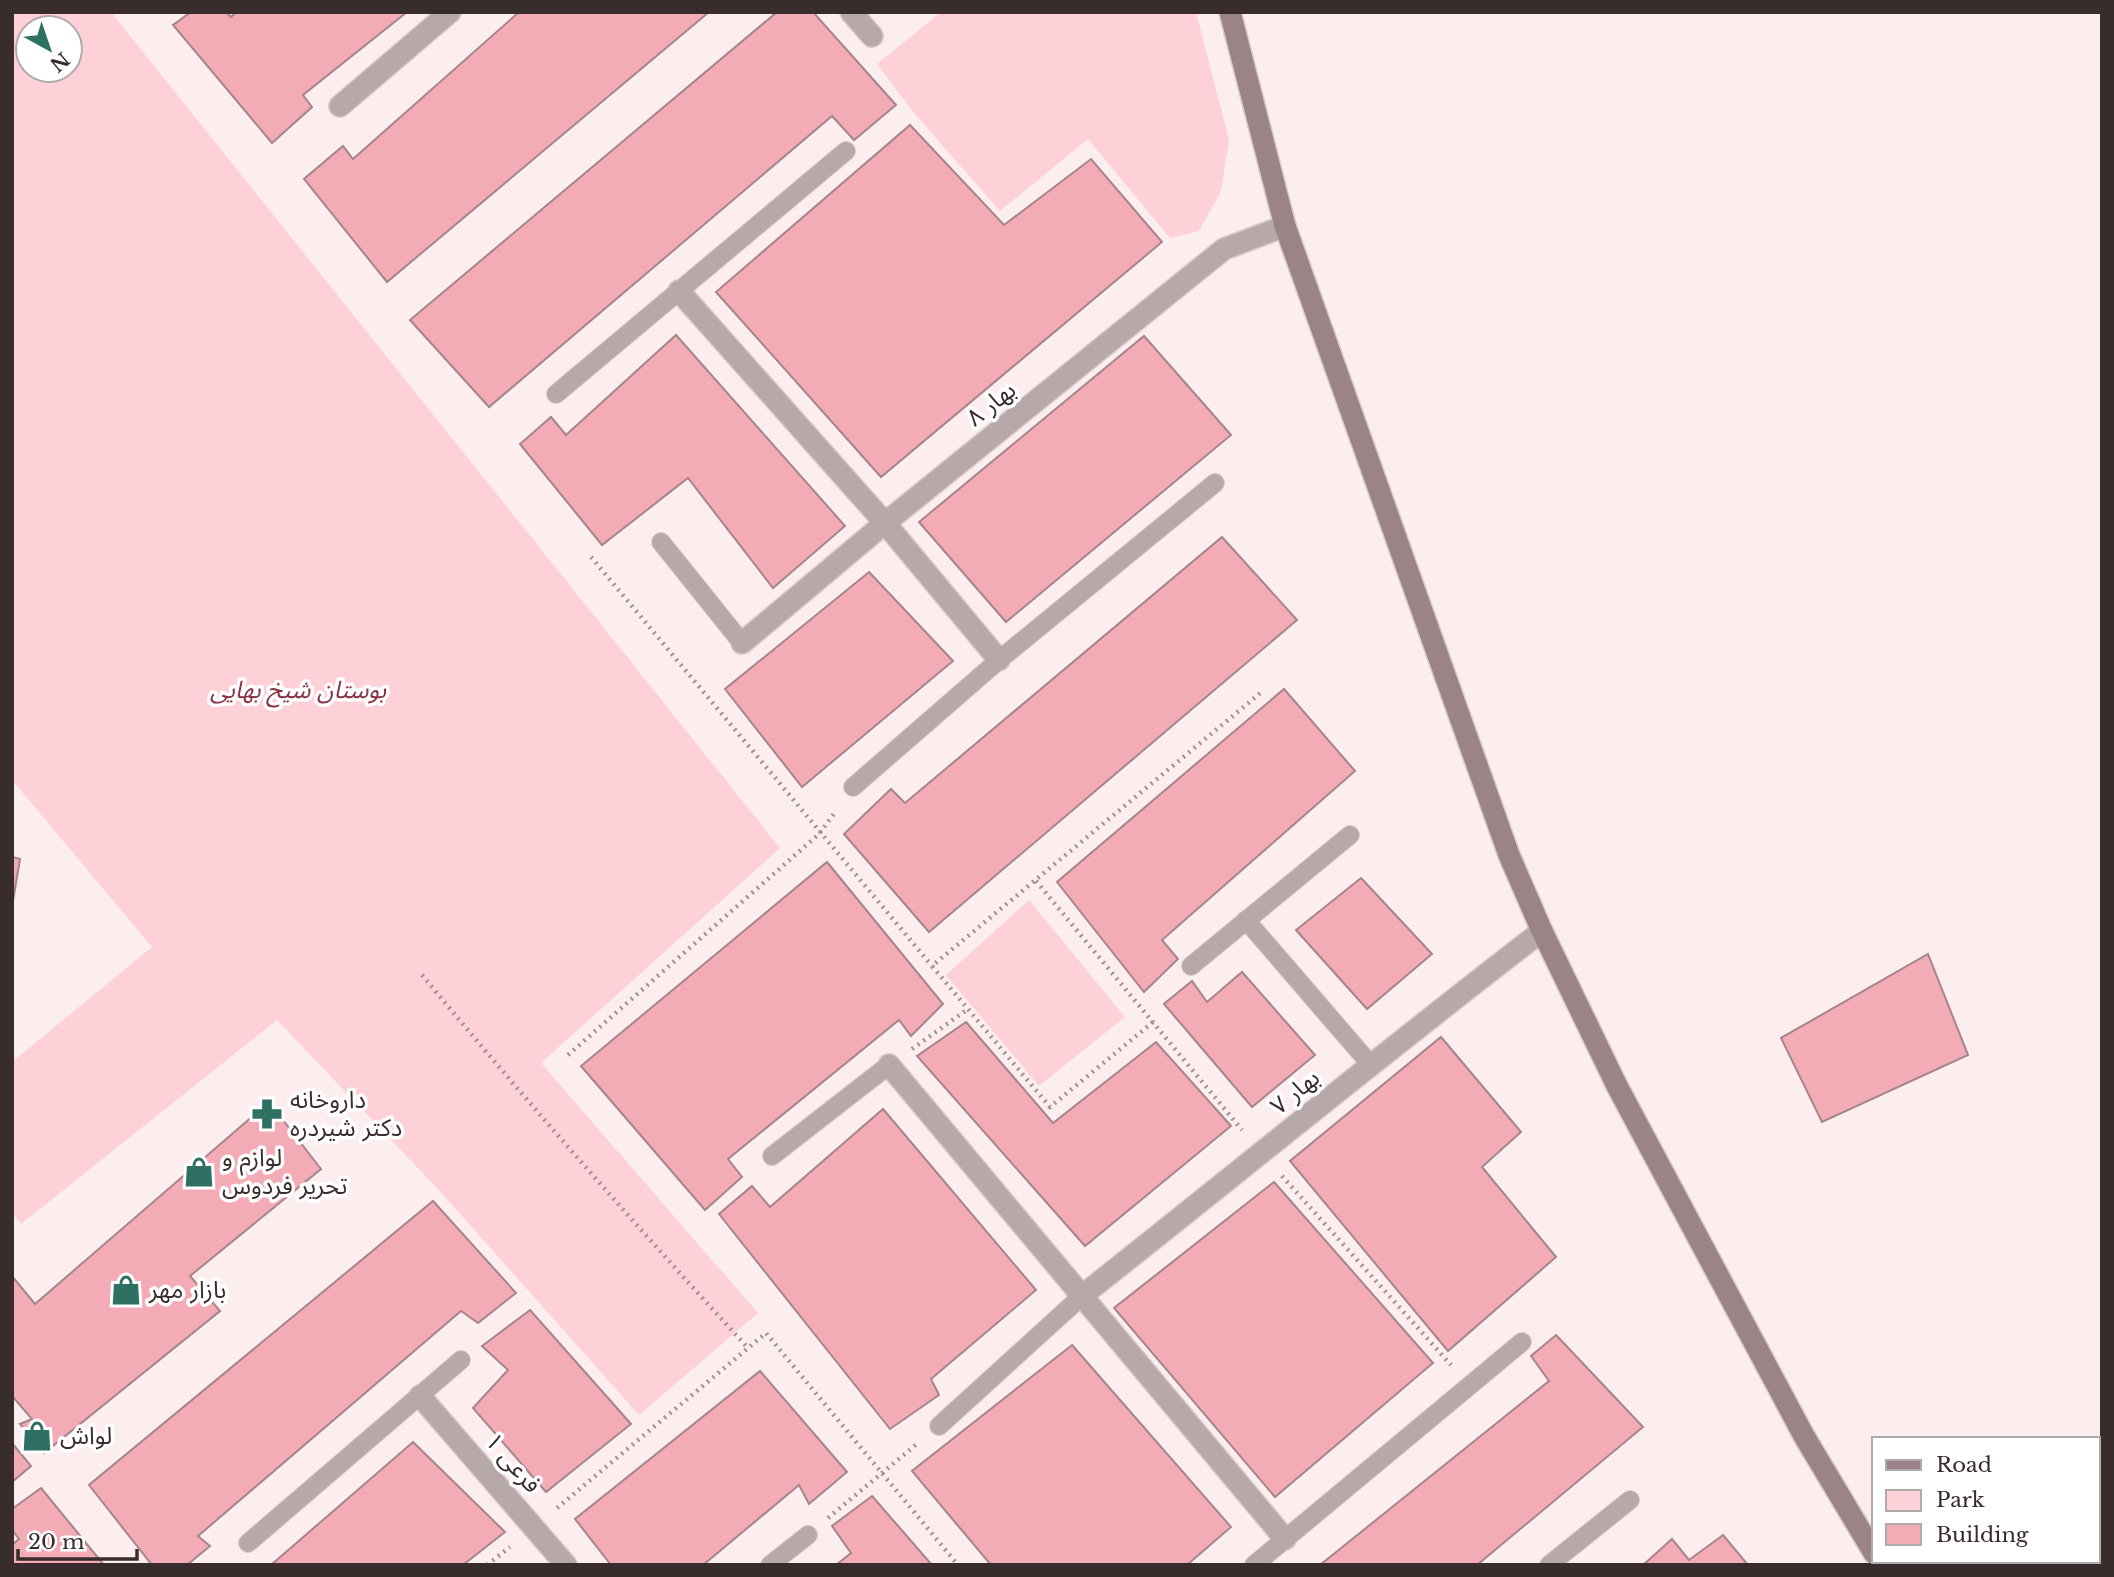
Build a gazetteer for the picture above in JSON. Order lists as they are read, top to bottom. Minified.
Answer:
{"streets":{"street":["بهار ۸","بهار ۷","فرعی ۱"]},"parks":["بوستان شیخ بهایی"],"places":{"pharmacy":["داروخانه دکتر شیردره"],"shop":["لوازم و تحریر فردوس","بازار مهر","لواش"]},"legend":["Road","Park","Building"],"scale_bar":"20 m","north":"bottom right"}
